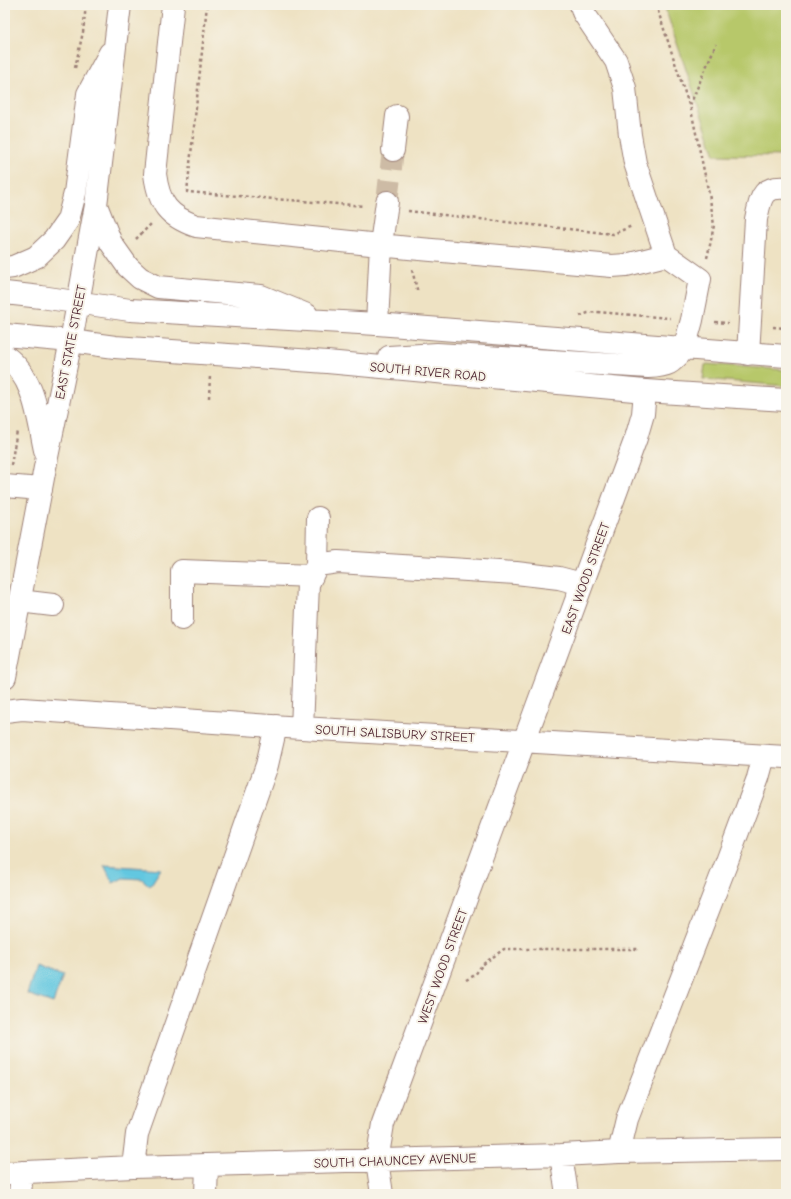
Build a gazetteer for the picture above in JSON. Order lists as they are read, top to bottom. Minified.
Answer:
{"streets":{"main road":["EAST STATE STREET","SOUTH RIVER ROAD","EAST WOOD STREET","SOUTH SALISBURY STREET","WEST WOOD STREET","SOUTH CHAUNCEY AVENUE"]},"crossings":[["EAST STATE STREET","SOUTH RIVER ROAD"],["SOUTH RIVER ROAD","EAST WOOD STREET"],["EAST WOOD STREET","SOUTH SALISBURY STREET"],["EAST WOOD STREET","WEST WOOD STREET"],["SOUTH SALISBURY STREET","WEST WOOD STREET"],["WEST WOOD STREET","SOUTH CHAUNCEY AVENUE"]]}
